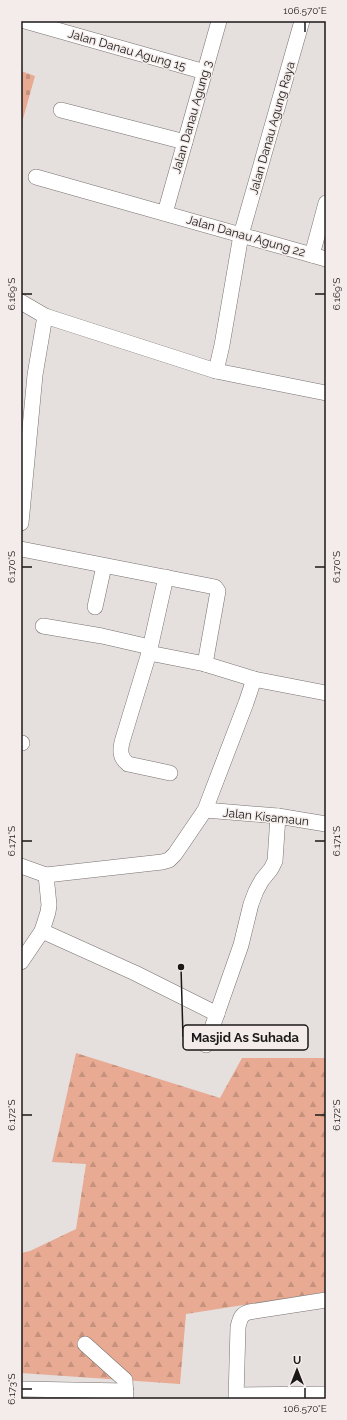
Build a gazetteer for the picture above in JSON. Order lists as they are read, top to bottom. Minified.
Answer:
{"streets":{"street":["Jalan Danau Agung 15","Jalan Danau Agung 3","Jalan Danau Agung Raya","Jalan Danau Agung 22","Jalan Kisamaun"]},"crossings":[["Jalan Danau Agung 15","Jalan Danau Agung 3"],["Jalan Danau Agung 3","Jalan Danau Agung 22"],["Jalan Danau Agung Raya","Jalan Danau Agung 22"]],"places":["Masjid As Suhada"],"north":"top","coordinates":["106.570°E","6.169°S","6.170°S","6.171°S","6.172°S","6.173°S"]}
